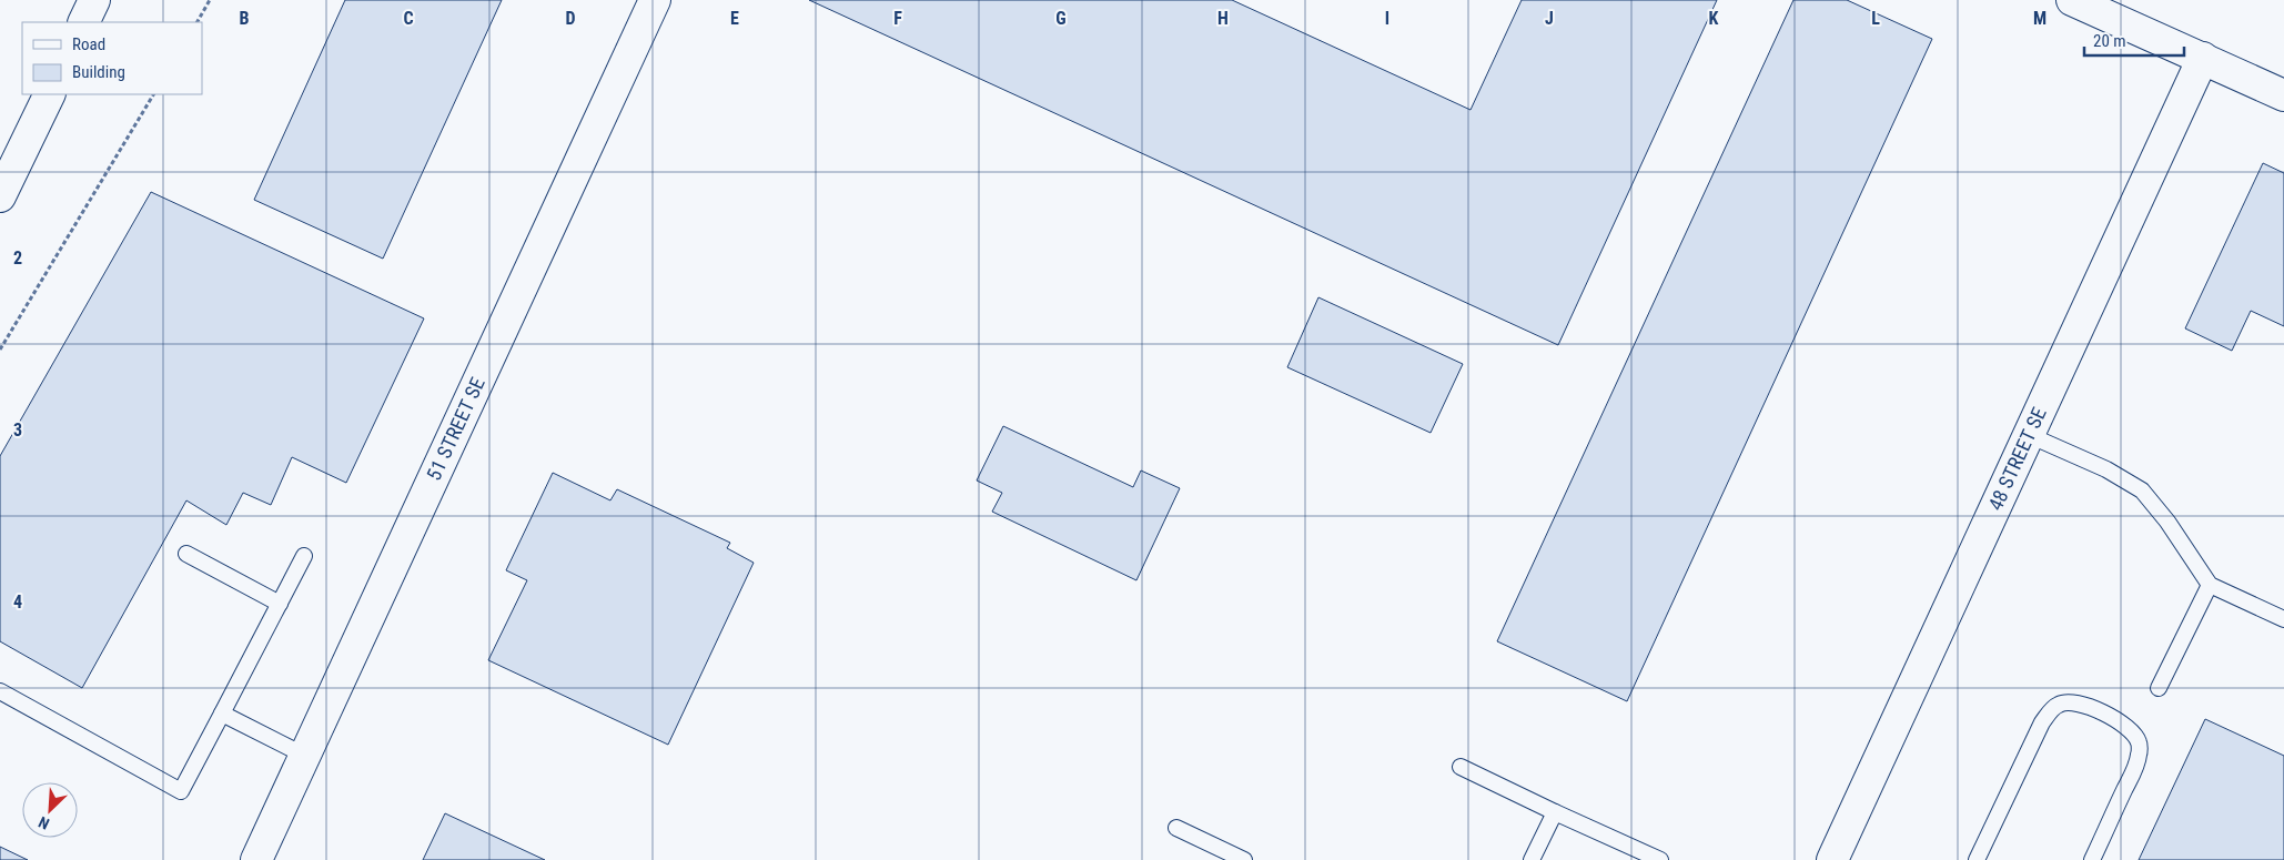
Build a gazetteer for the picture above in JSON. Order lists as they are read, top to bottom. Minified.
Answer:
{"streets":{"street":["51 STREET SE","48 STREET SE"]},"legend":["Road","Building"],"scale_bar":"20 m","north":"bottom left","grid":{"columns":["B","C","D","E","F","G","H","I","J","K","L","M"],"rows":["2","3","4"]}}
